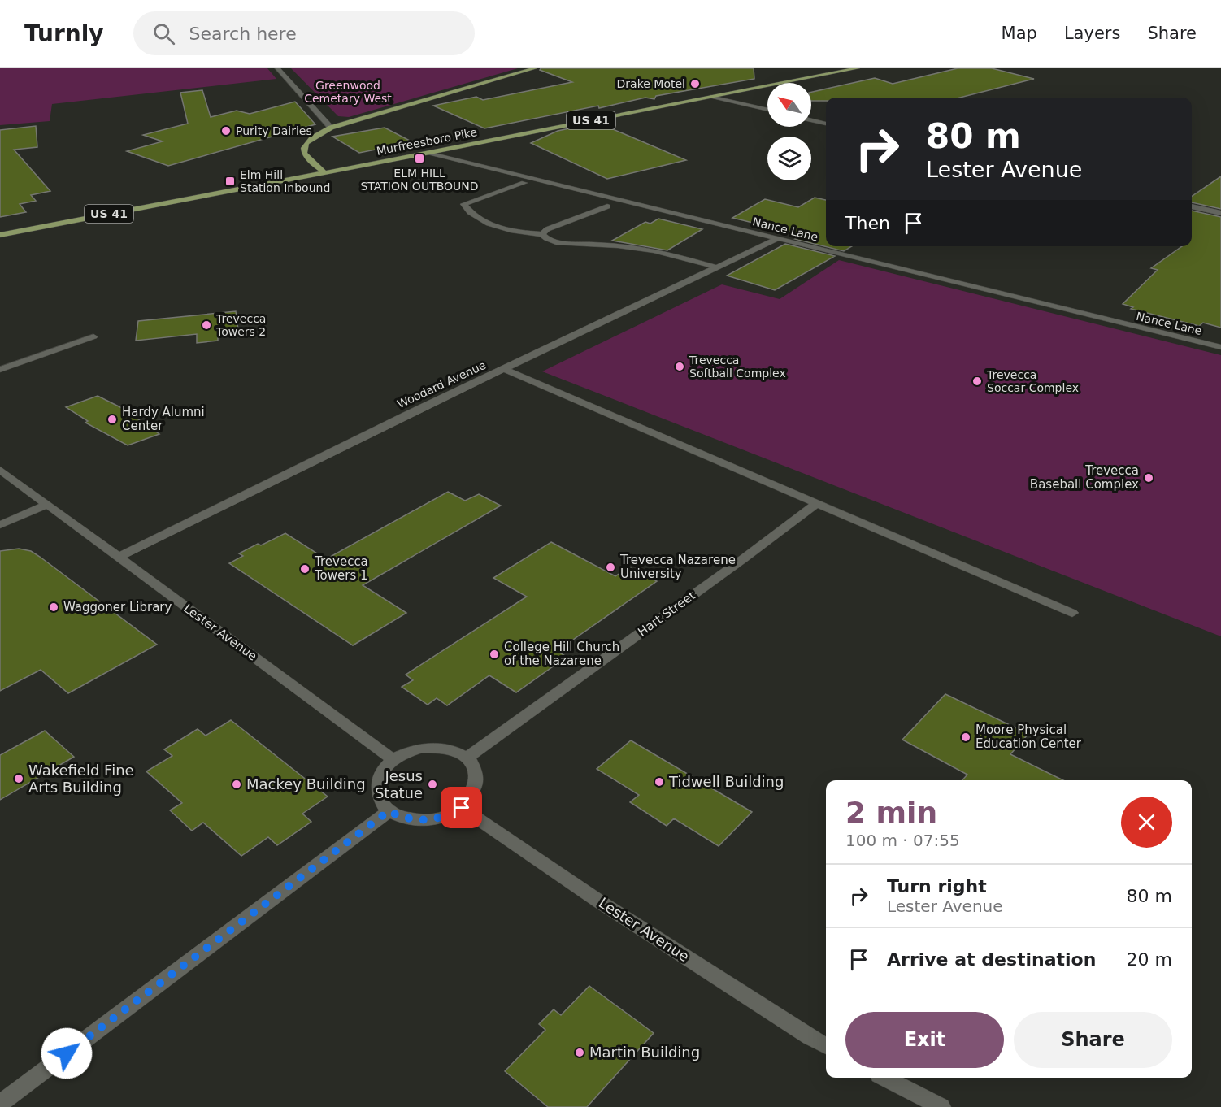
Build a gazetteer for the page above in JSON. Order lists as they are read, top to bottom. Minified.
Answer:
{"streets":{"main road":["US 41","Murfreesboro Pike"],"street":["Nance Lane","Woodard Avenue","Hart Street","Lester Avenue"]},"crossings":[["Murfreesboro Pike","Nance Lane"],["Nance Lane","Woodard Avenue"],["Woodard Avenue","Lester Avenue"],["Hart Street","Lester Avenue"]],"parks":["Greenwood Cemetary West"],"places":{"other":["Drake Motel","Purity Dairies","Trevecca Towers 2","Trevecca Softball Complex","Trevecca Soccar Complex","Hardy Alumni Center","Trevecca Baseball Complex","Trevecca Nazarene University","Trevecca Towers 1","Waggoner Library","College Hill Church of the Nazarene","Moore Physical Education Center","Wakefield Fine Arts Building","Tidwell Building","Mackey Building","Jesus Statue","Martin Building"],"transit":["ELM HILL STATION OUTBOUND","Elm Hill Station Inbound"]},"north":"top left","page":{"header":"Turnly","search":"Search here","nav":["Map","Layers","Share"],"turn":["80 m","Lester Avenue"],"then":"Then","heading":["2 min","100 m · 07:55"],"list":[{"name":"Turn right","note":"Lester Avenue","value":"80 m"},{"name":"Arrive at destination","value":"20 m"}],"buttons":["Exit","Share"]}}
